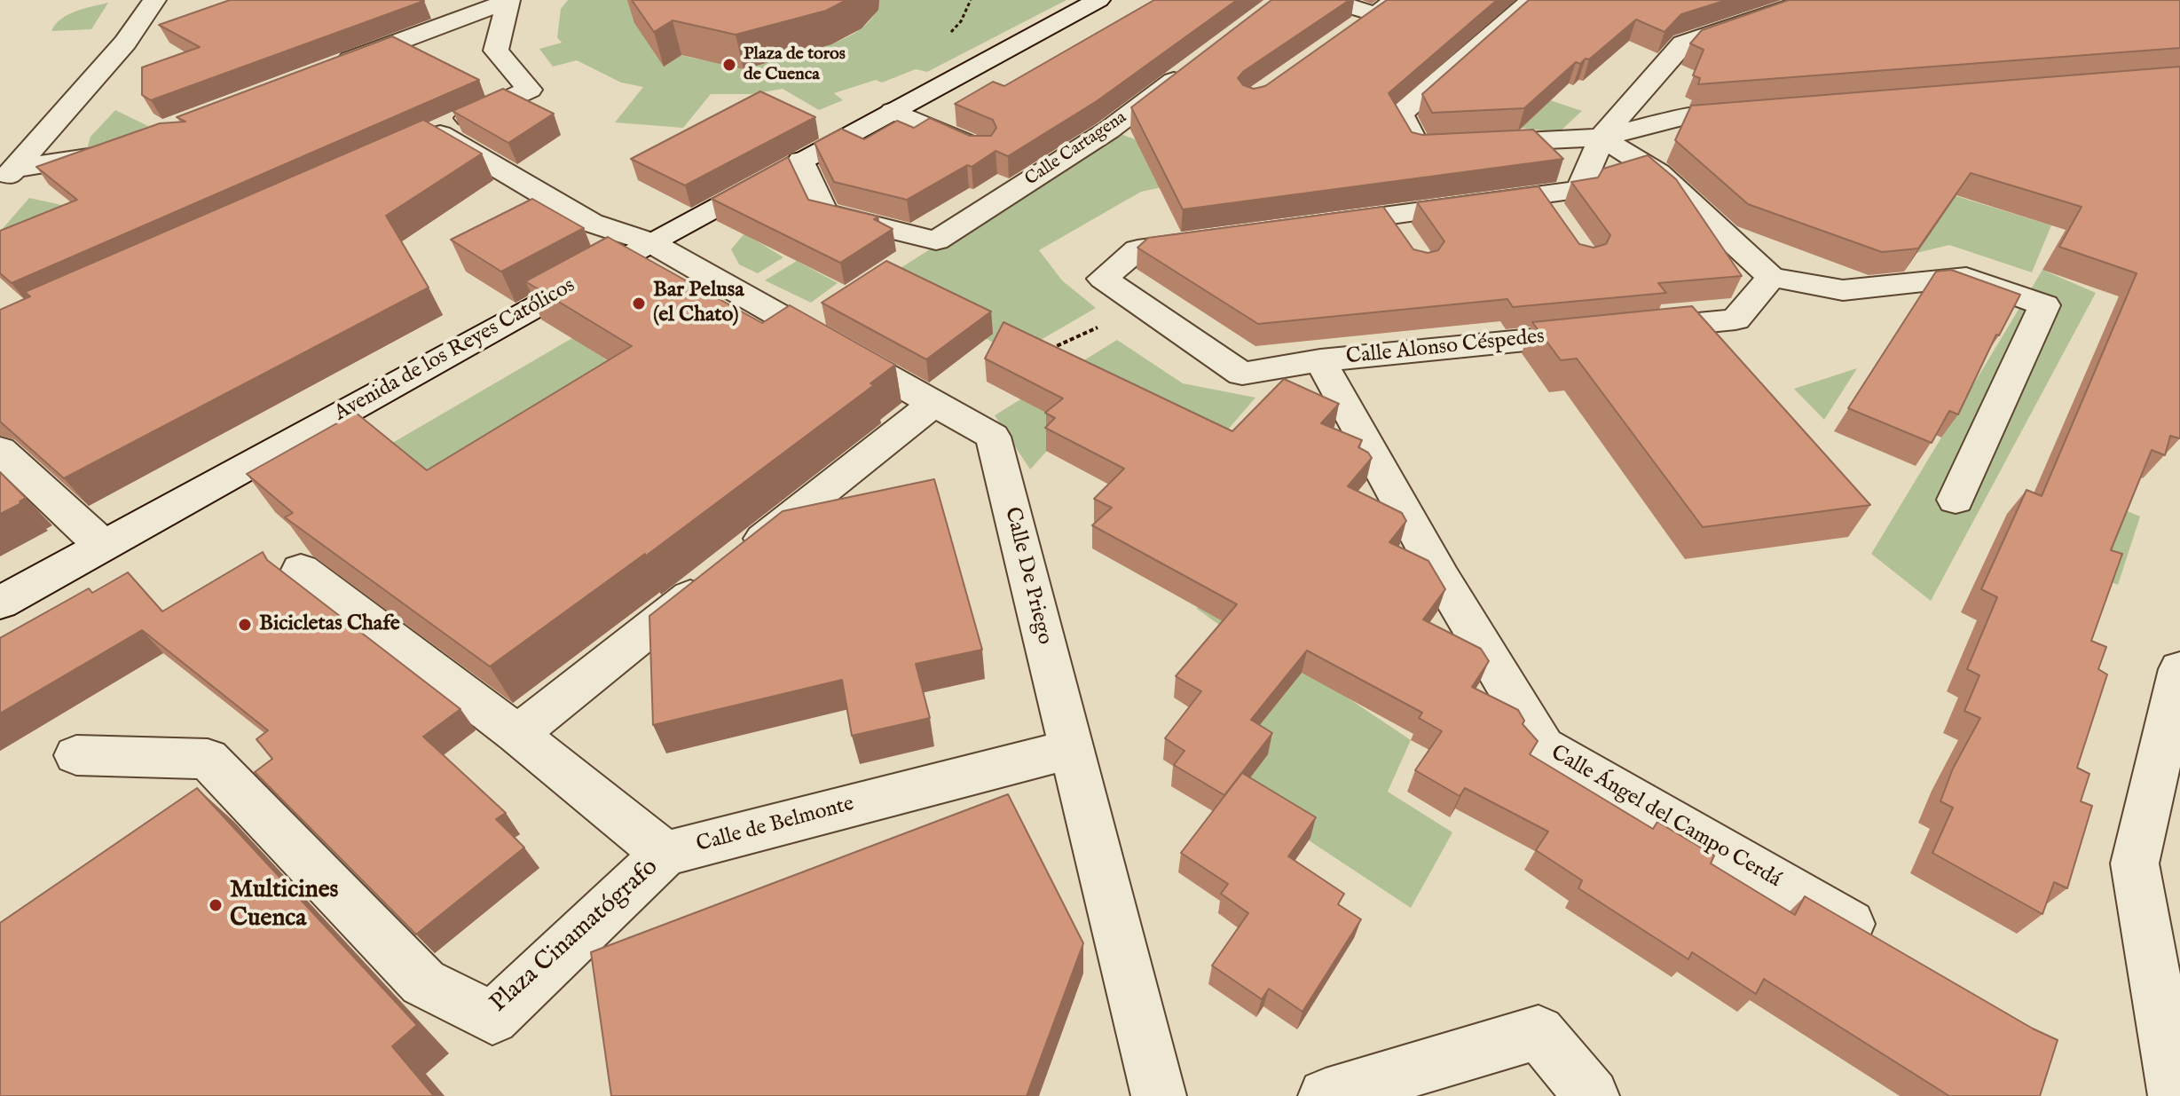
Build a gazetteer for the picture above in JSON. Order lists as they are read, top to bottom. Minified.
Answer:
{"streets":{"street":["Calle Cartagena","Calle Alonso Céspedes","Avenida de los Reyes Católicos","Calle De Priego","Calle Ángel del Campo Cerdá","Calle de Belmonte","Plaza Cinamatógrafo"]},"crossings":[["Calle Cartagena","Avenida de los Reyes Católicos"],["Calle Alonso Céspedes","Calle Ángel del Campo Cerdá"],["Avenida de los Reyes Católicos","Calle De Priego"],["Calle De Priego","Calle de Belmonte"],["Calle de Belmonte","Plaza Cinamatógrafo"]],"places":["Plaza de toros de Cuenca","Bar Pelusa (el Chato)","Bicicletas Chafe","Multicines Cuenca"]}
